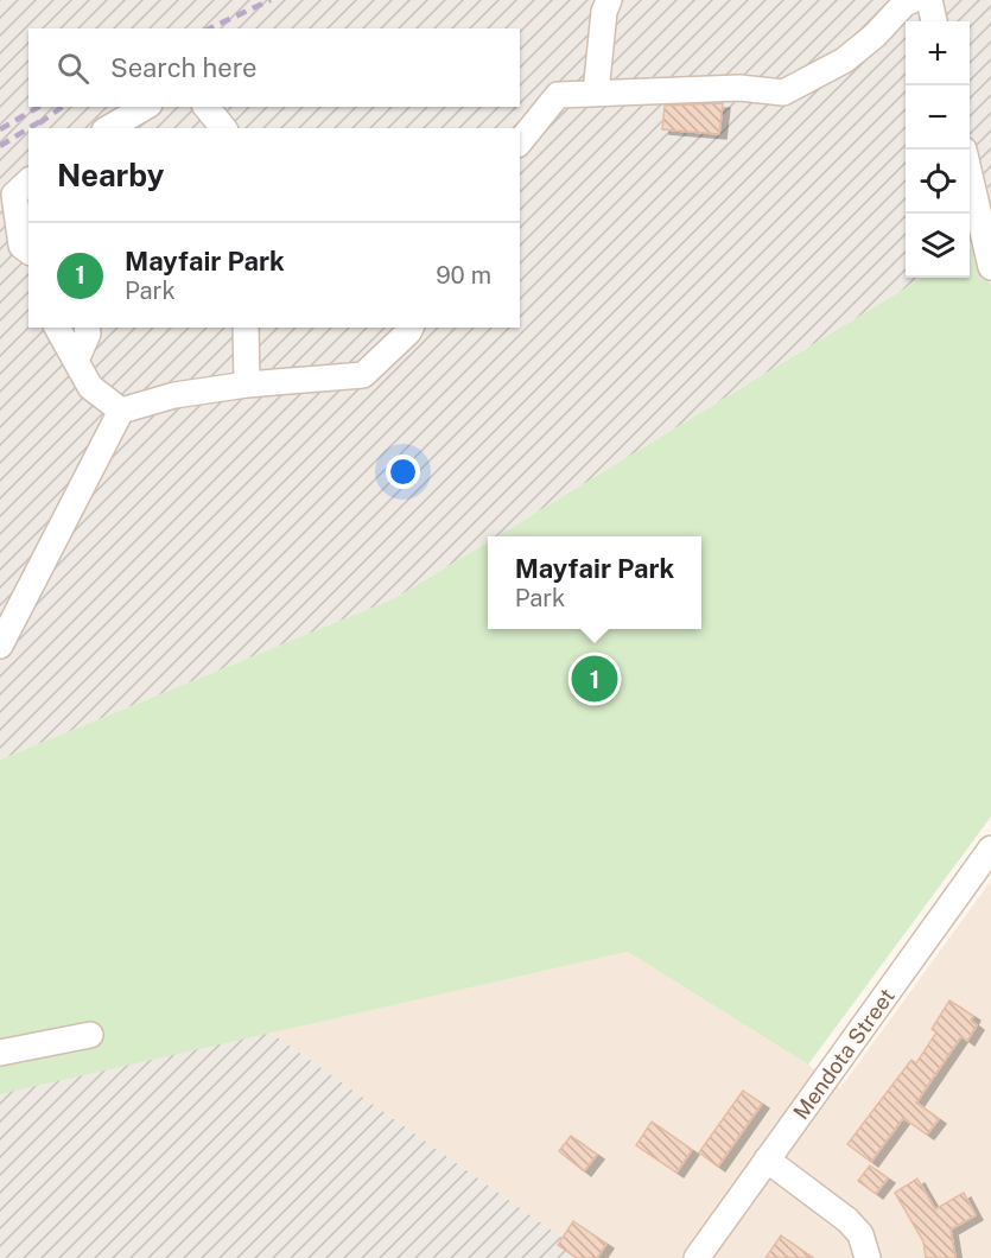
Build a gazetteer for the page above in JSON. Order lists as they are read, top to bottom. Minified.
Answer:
{"streets":{"street":["Mendota Street"]},"page":{"map_buttons":["+","−"],"search":"Search here","heading":"Nearby","list":[{"mark":"1","name":"Mayfair Park","note":"Park","value":"90 m"}],"popup":["Mayfair Park","Park"],"pins":"1"}}
